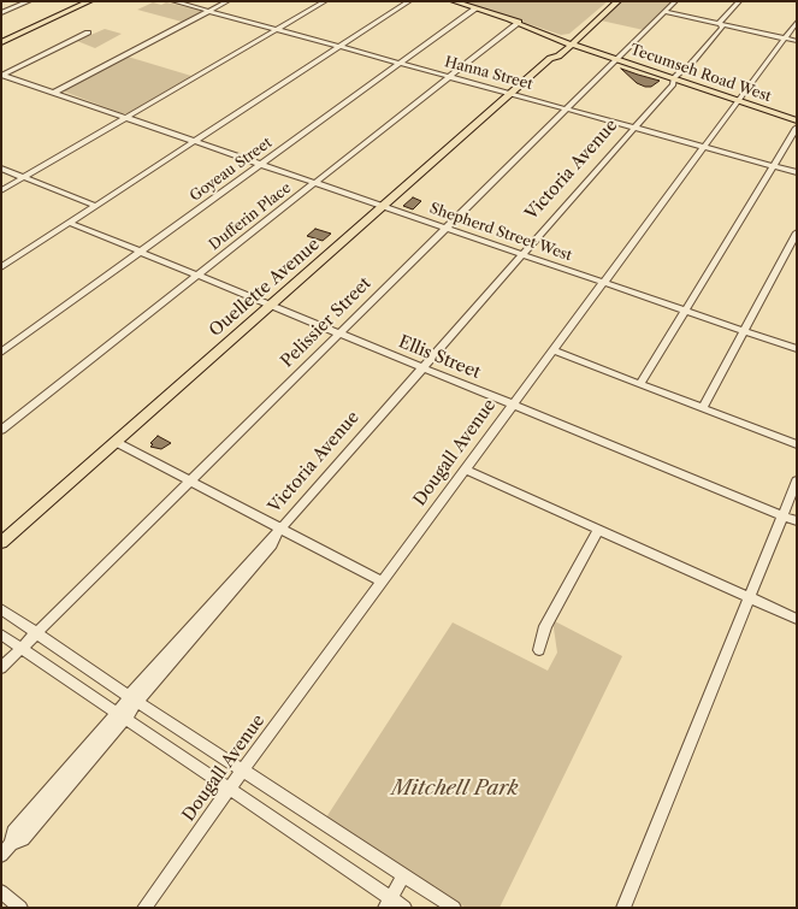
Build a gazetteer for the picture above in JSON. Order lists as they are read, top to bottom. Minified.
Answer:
{"streets":{"main road":["Tecumseh Road West","Ouellette Avenue"],"street":["Hanna Street","Goyeau Street","Victoria Avenue","Dufferin Place","Shepherd Street West","Pelissier Street","Ellis Street","Dougall Avenue"]},"crossings":[["Hanna Street","Goyeau Street"],["Hanna Street","Victoria Avenue"],["Hanna Street","Dufferin Place"],["Hanna Street","Ouellette Avenue"],["Hanna Street","Pelissier Street"],["Hanna Street","Dougall Avenue"],["Tecumseh Road West","Goyeau Street"],["Tecumseh Road West","Victoria Avenue"],["Tecumseh Road West","Dufferin Place"],["Tecumseh Road West","Ouellette Avenue"],["Tecumseh Road West","Pelissier Street"],["Tecumseh Road West","Dougall Avenue"],["Goyeau Street","Shepherd Street West"],["Goyeau Street","Ellis Street"],["Victoria Avenue","Shepherd Street West"],["Victoria Avenue","Ellis Street"],["Dufferin Place","Shepherd Street West"],["Dufferin Place","Ellis Street"],["Shepherd Street West","Ouellette Avenue"],["Shepherd Street West","Pelissier Street"],["Shepherd Street West","Dougall Avenue"],["Ouellette Avenue","Ellis Street"],["Pelissier Street","Ellis Street"],["Ellis Street","Dougall Avenue"]],"parks":["Mitchell Park"]}
